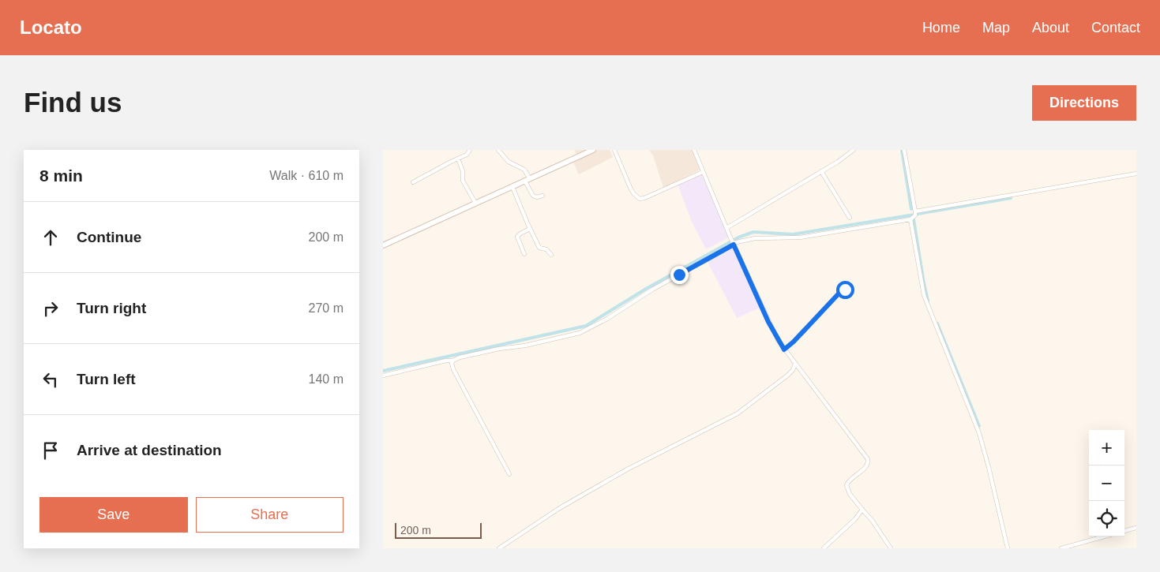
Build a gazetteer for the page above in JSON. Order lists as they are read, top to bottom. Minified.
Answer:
{"scale_bar":"200 m","page":{"header":"Locato","nav":["Home","Map","About","Contact"],"buttons":["Directions",["Save","Share"]],"title":"Find us","heading":["8 min","Walk · 610 m"],"list":[["Continue","200 m"],["Turn right","270 m"],["Turn left","140 m"],"Arrive at destination"],"map_buttons":["+","−"],"scale":"200 m"}}
